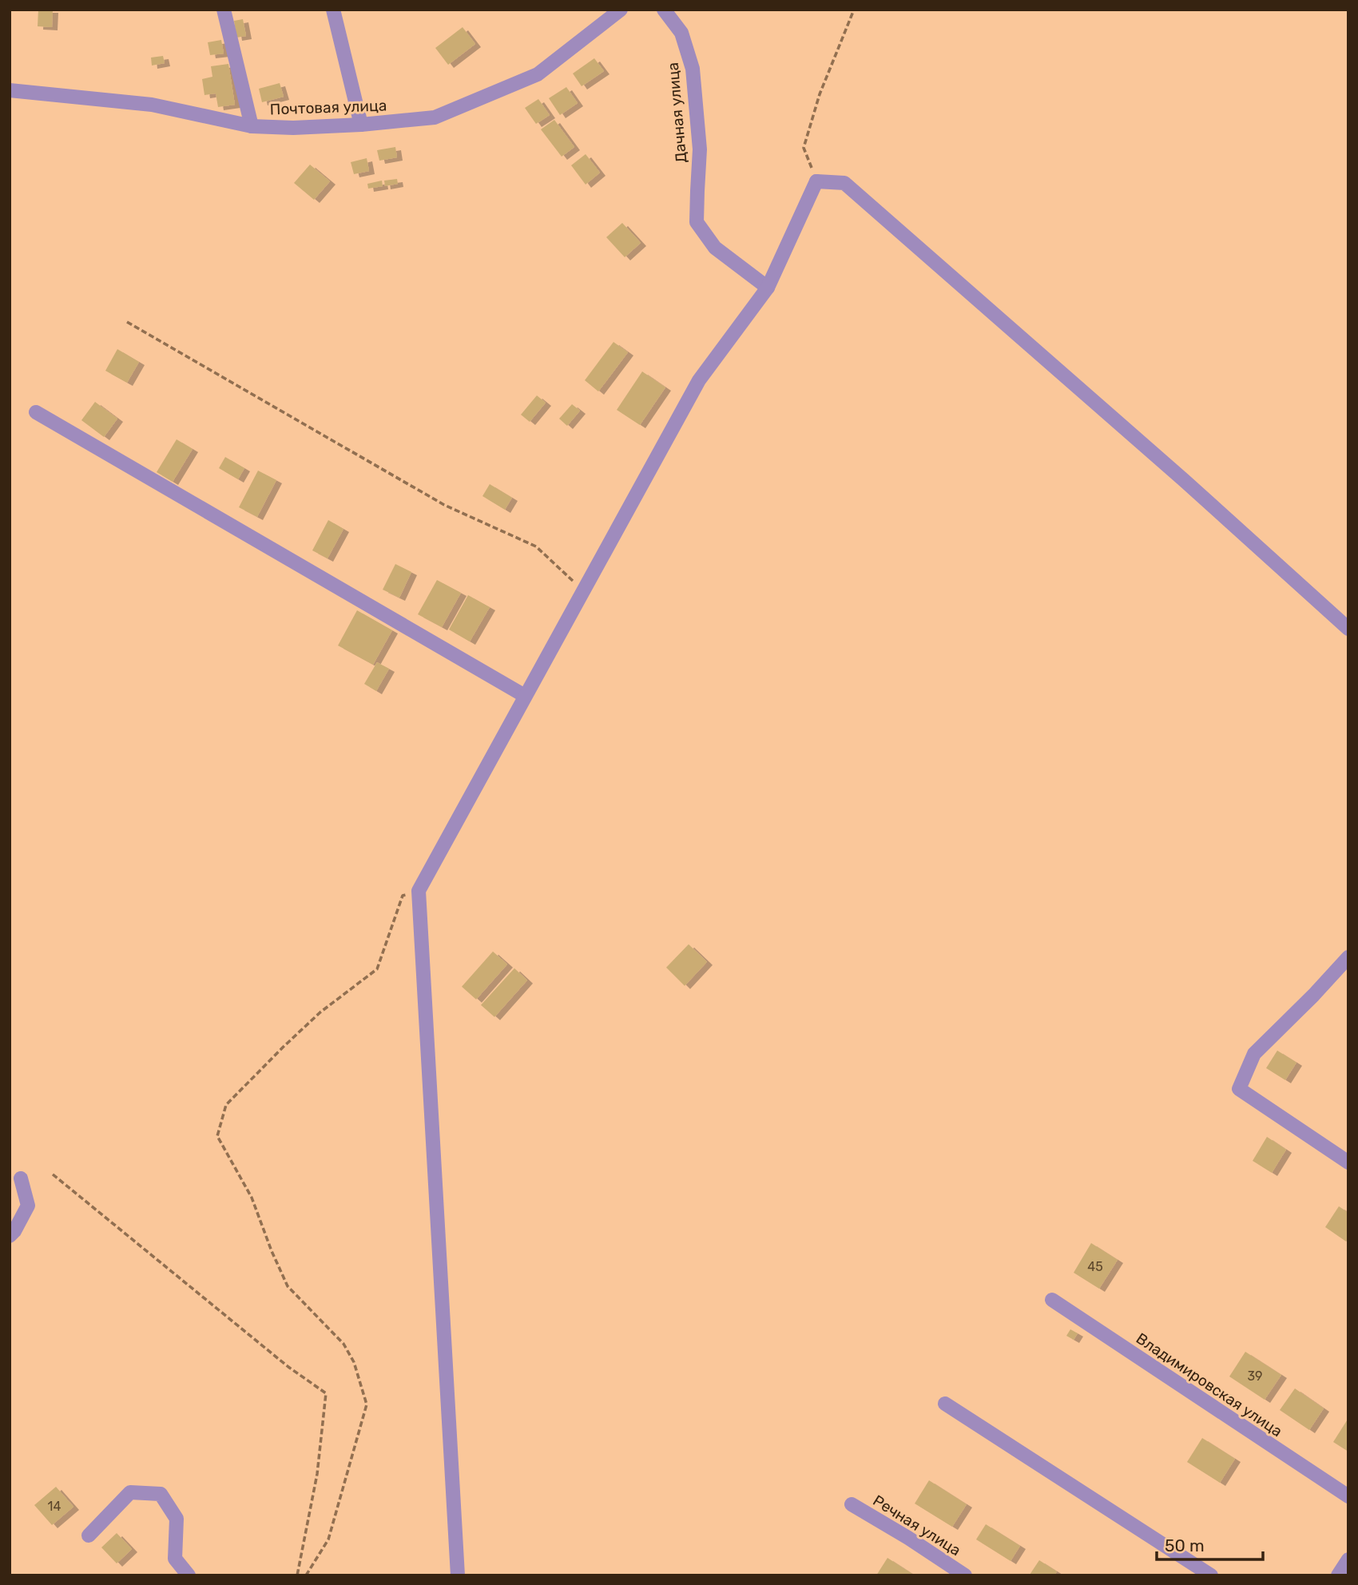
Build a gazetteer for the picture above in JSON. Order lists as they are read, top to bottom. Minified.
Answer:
{"streets":{"street":["Почтовая улица","Дачная улица","Владимировская улица","Речная улица"]},"house_numbers":["45","39","14"],"scale_bar":"50 m"}
